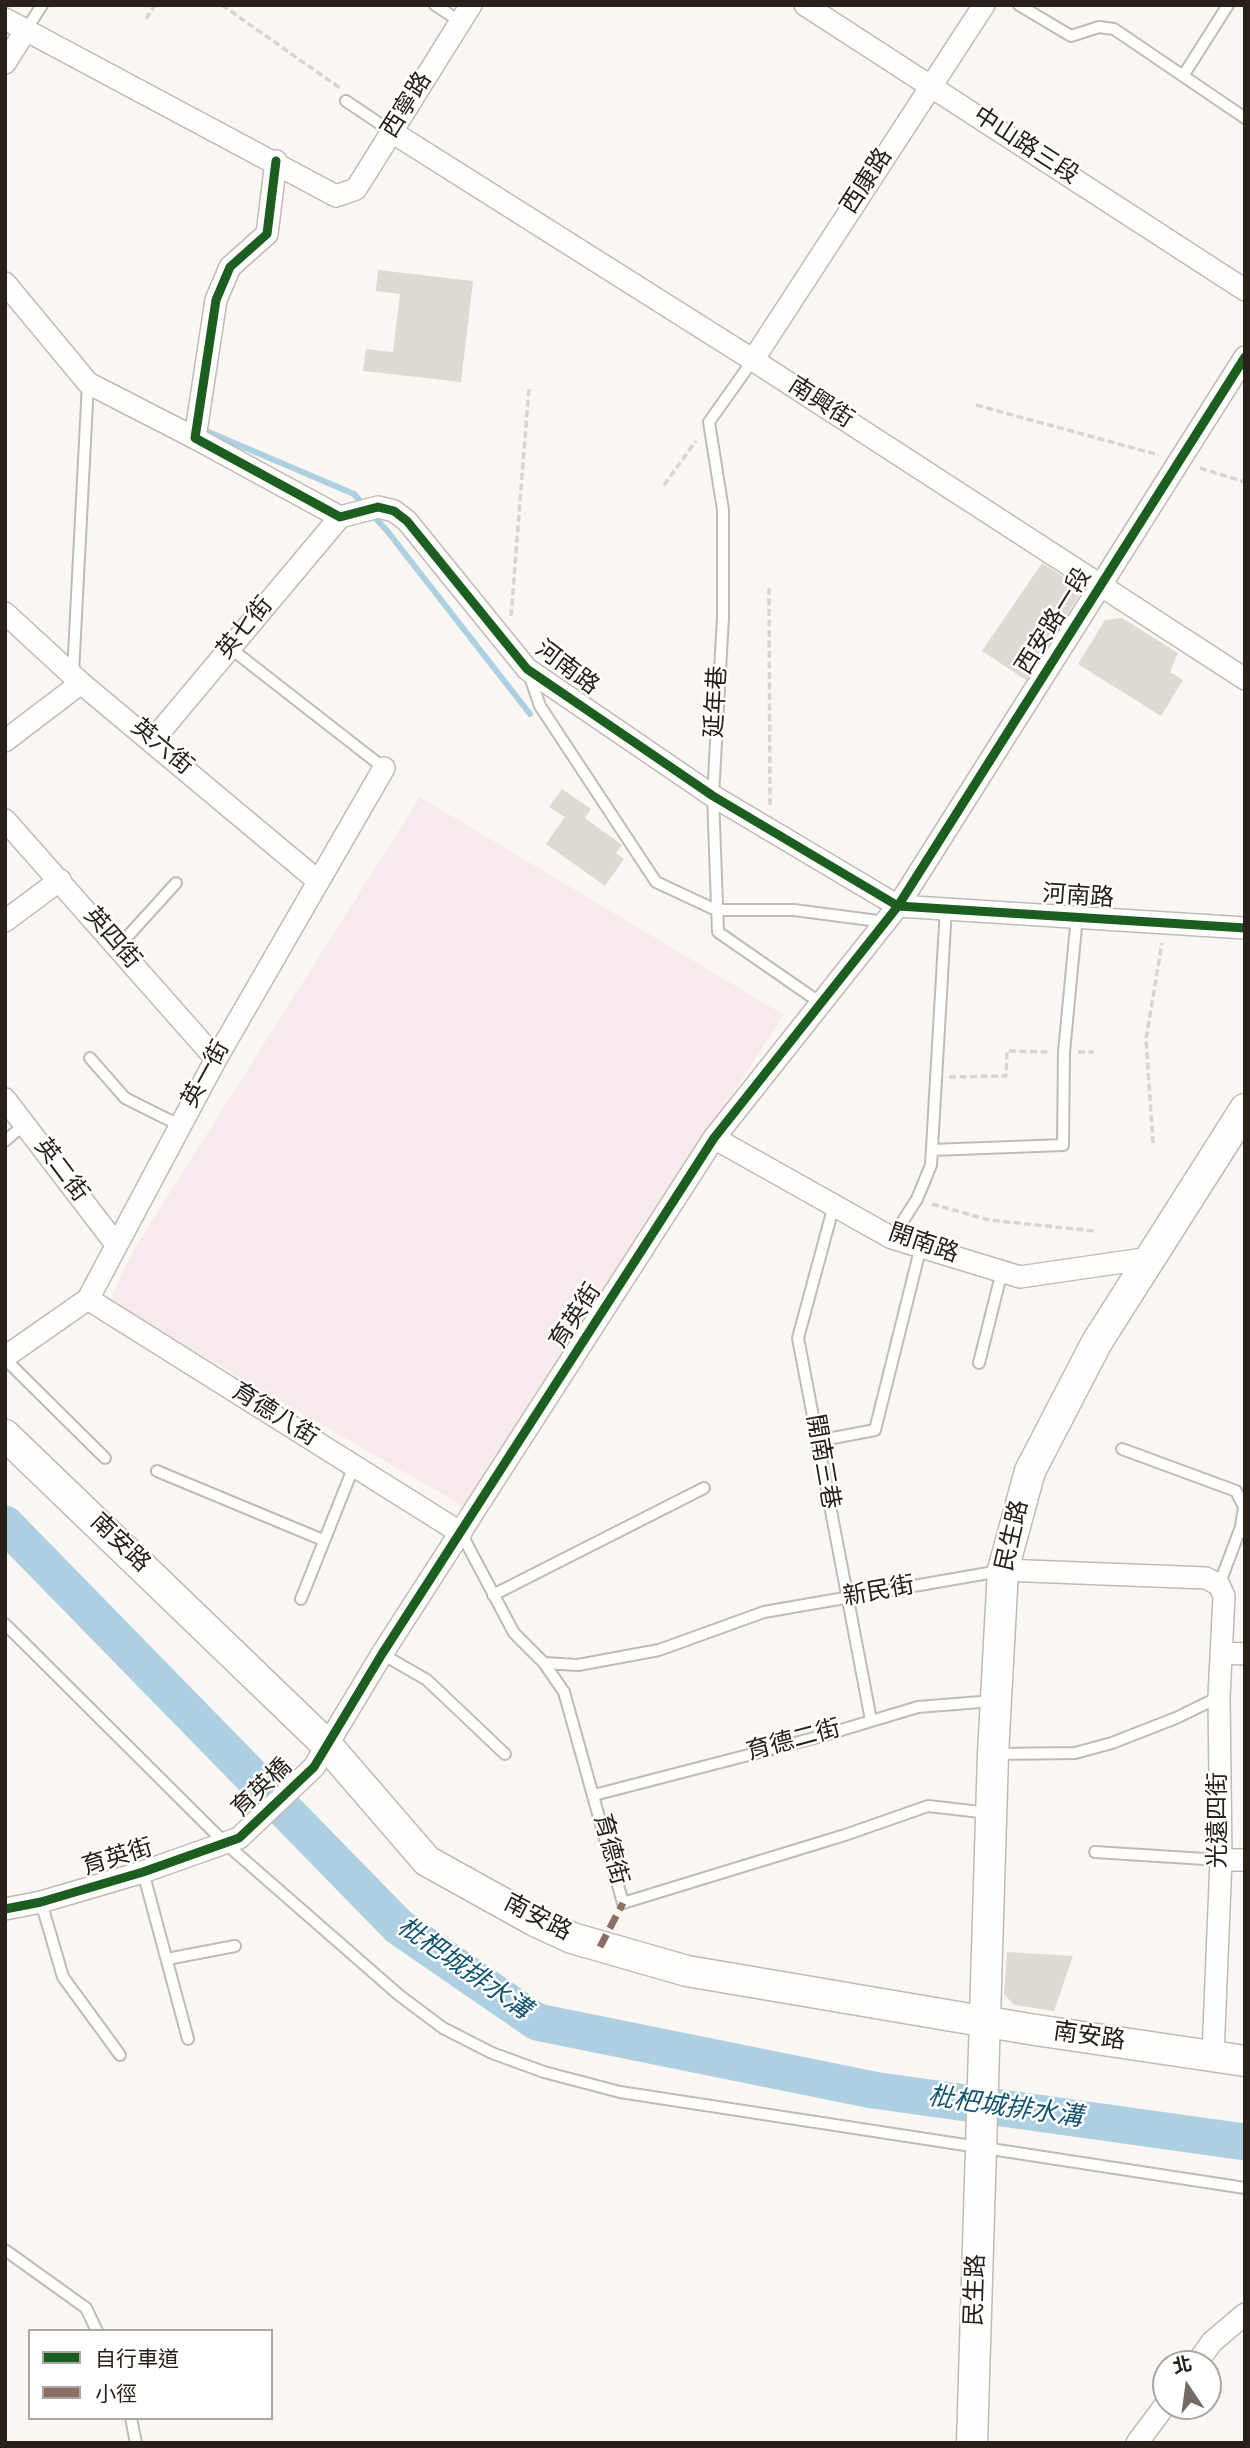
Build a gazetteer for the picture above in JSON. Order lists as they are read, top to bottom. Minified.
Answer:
{"streets":{"street":["西寧路","中山路三段","西康路","南興街","西安路一段","英七街","河南路","英六街","英四街","英一街","英二街","開南路","育英街","育德八街","民生路","南安路","新民街","育英橋","光遠四街"],"lane":["延年巷","開南三巷","育德二街","育德街"]},"crossings":[["西寧路","南興街"],["中山路三段","西康路"],["西康路","南興街"],["南興街","西安路一段"],["西安路一段","河南路"],["西安路一段","育英街"],["英七街","河南路"],["英七街","英六街"],["河南路","延年巷"],["河南路","育英街"],["延年巷","育英街"],["英六街","英一街"],["英四街","英一街"],["英一街","英二街"],["英一街","育德八街"],["開南路","育英街"],["開南路","開南三巷"],["開南路","民生路"],["育英街","育德八街"],["育英街","南安路"],["育英街","育英橋"],["育英街","育德街"],["育德八街","育德街"],["開南三巷","新民街"],["開南三巷","育德二街"],["民生路","南安路"],["民生路","新民街"],["民生路","育德二街"],["民生路","育德街"],["南安路","育英橋"],["南安路","光遠四街"],["新民街","光遠四街"],["新民街","育德街"],["育德二街","育德街"]],"water":["枇杷城排水溝"],"legend":["自行車道","小徑"],"north":"top"}
